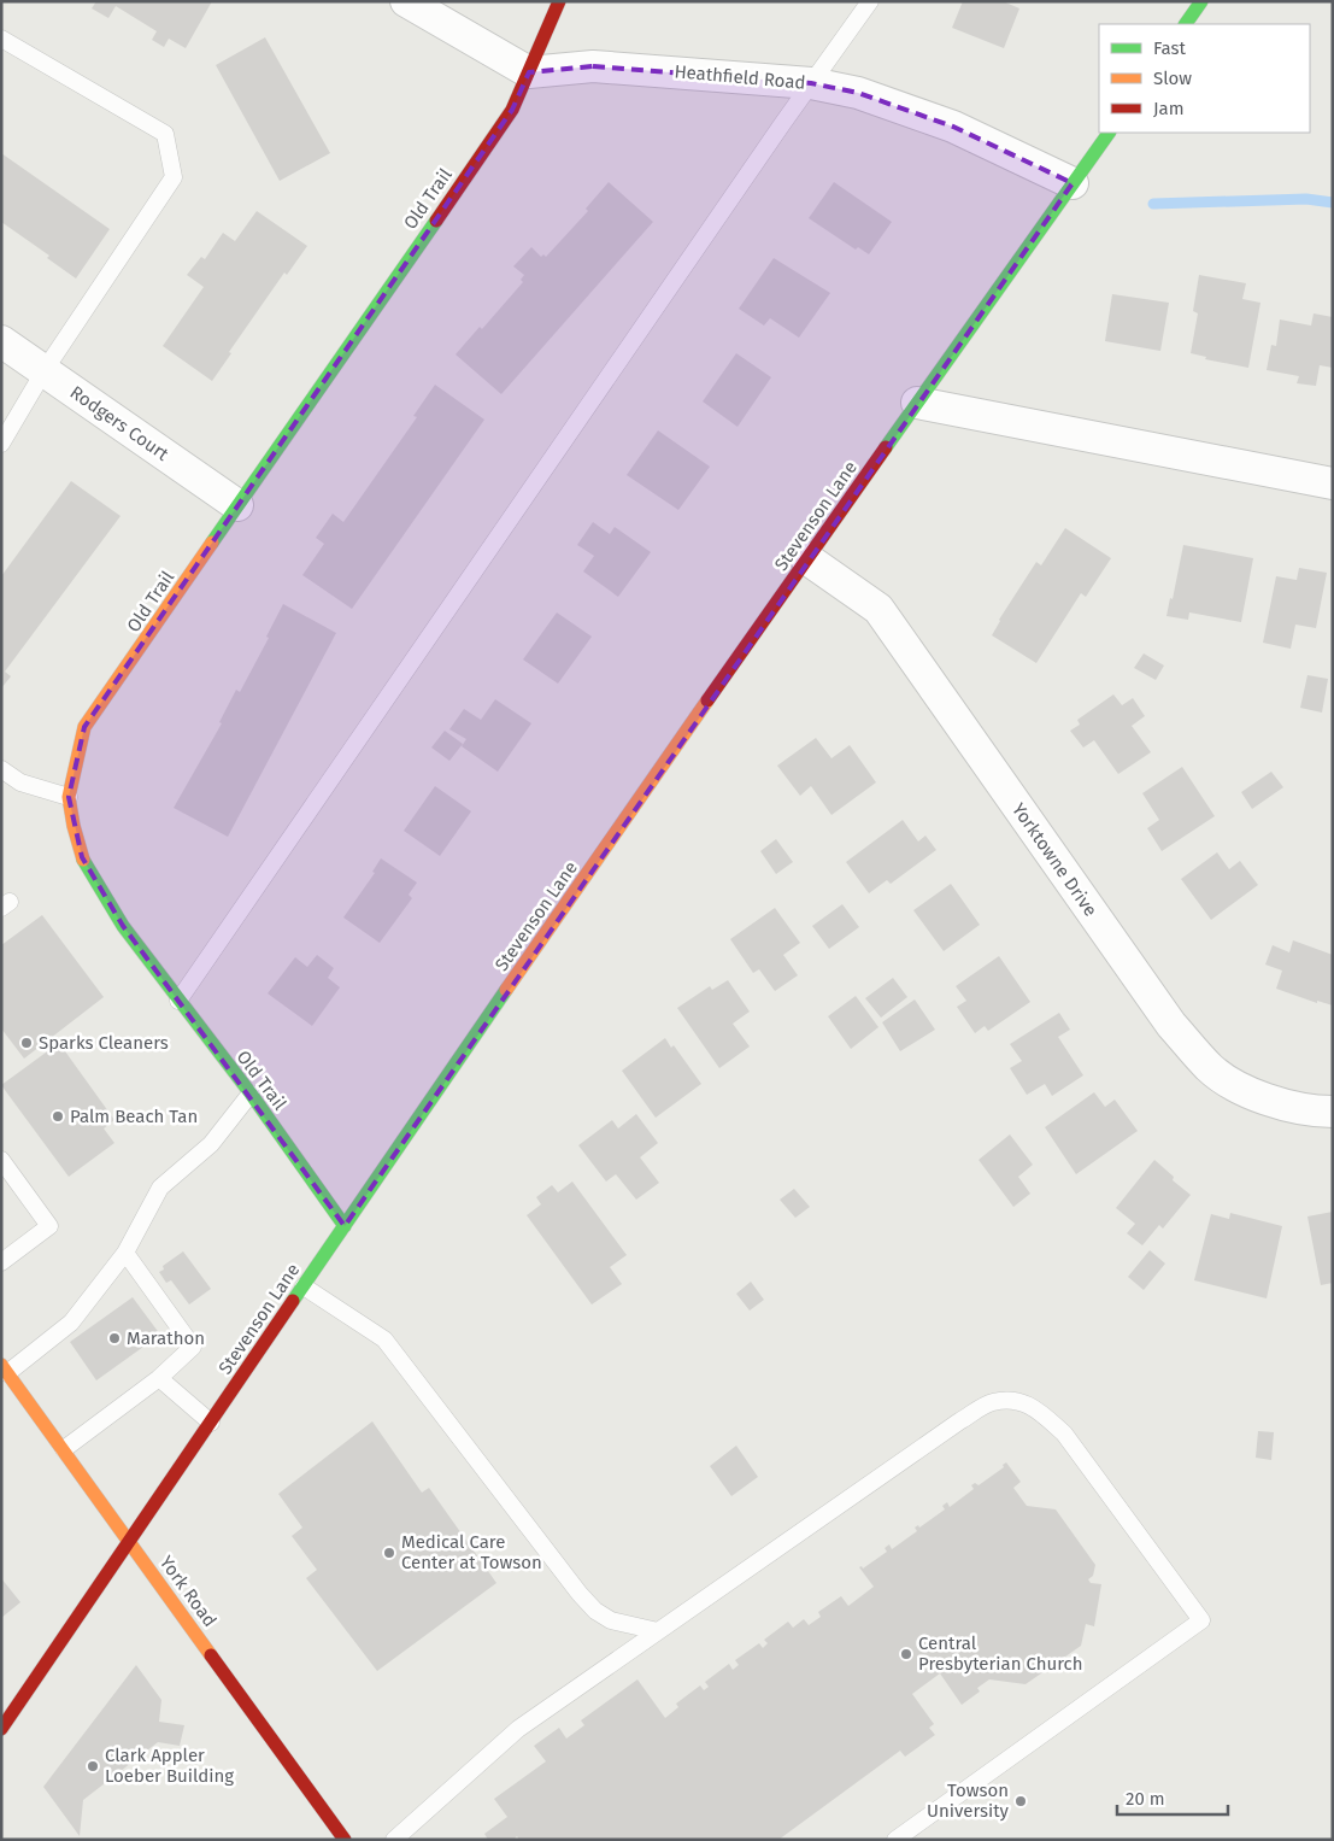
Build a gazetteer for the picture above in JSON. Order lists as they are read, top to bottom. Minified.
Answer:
{"streets":{"street":["Heathfield Road","Old Trail","Rodgers Court","Stevenson Lane","Yorktowne Drive","York Road"]},"crossings":[["Heathfield Road","Old Trail"],["Heathfield Road","Stevenson Lane"],["Old Trail","Rodgers Court"],["Old Trail","Stevenson Lane"],["Stevenson Lane","Yorktowne Drive"],["Stevenson Lane","York Road"]],"places":["Sparks Cleaners","Palm Beach Tan","Marathon","Medical Care Center at Towson","Central Presbyterian Church","Clark Appler Loeber Building","Towson University"],"legend":["Fast","Slow","Jam"],"scale_bar":"20 m"}
